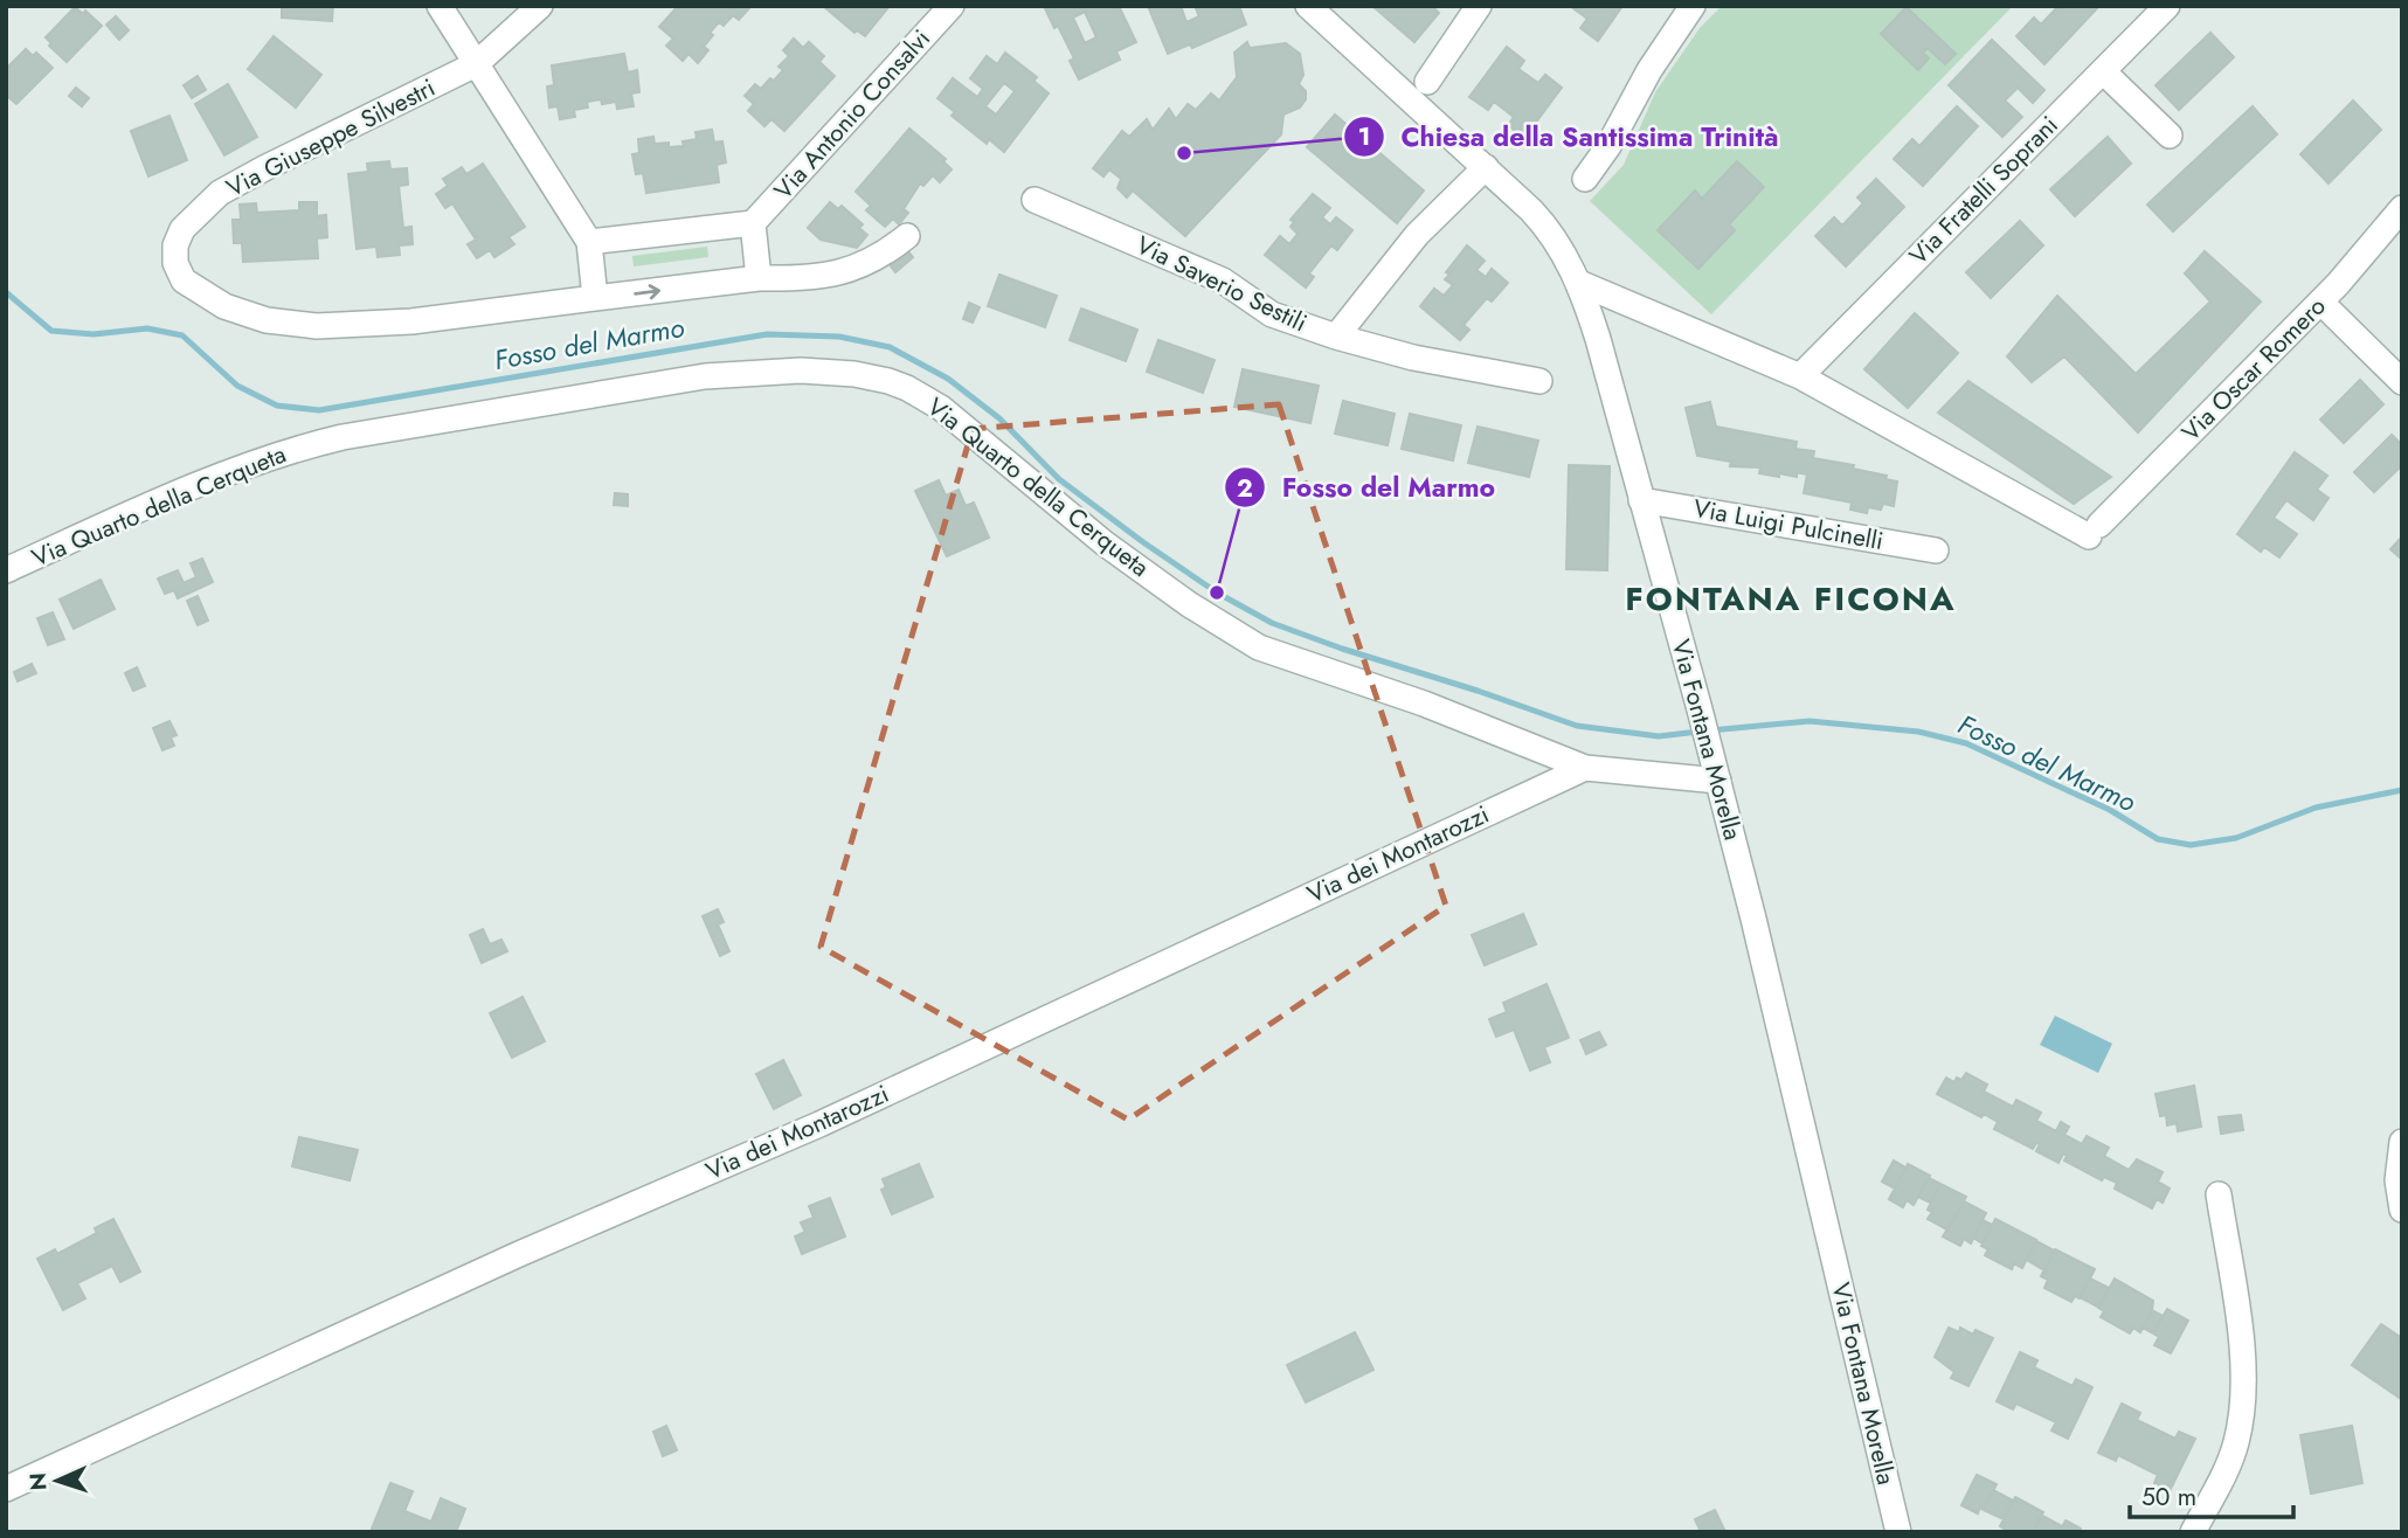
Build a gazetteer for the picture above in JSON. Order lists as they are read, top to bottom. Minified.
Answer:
{"streets":{"street":["Via Antonio Consalvi","Via Giuseppe Silvestri","Via Fratelli Soprani","Via Saverio Sestili","Via Oscar Romero","Via Quarto della Cerqueta","Via Luigi Pulcinelli","Via Fontana Morella","Via dei Montarozzi"]},"crossings":[["Via Fratelli Soprani","Via Oscar Romero"],["Via Saverio Sestili","Via Fontana Morella"],["Via Quarto della Cerqueta","Via Fontana Morella"],["Via Quarto della Cerqueta","Via dei Montarozzi"],["Via Luigi Pulcinelli","Via Fontana Morella"]],"districts":["FONTANA FICONA"],"water":["Fosso del Marmo"],"places":["Chiesa della Santissima Trinità","Fosso del Marmo"],"scale_bar":"50 m","north":"left"}
